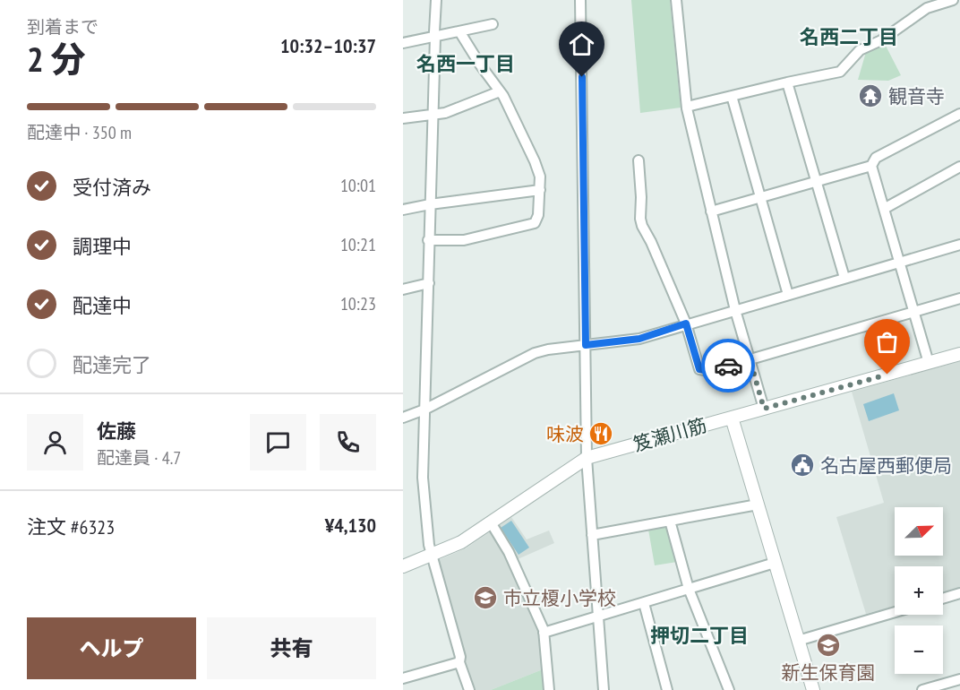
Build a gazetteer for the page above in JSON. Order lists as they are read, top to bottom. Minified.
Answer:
{"streets":{"street":["笈瀬川筋"]},"districts":["名西二丁目","名西一丁目","押切二丁目"],"places":{"temple":["観音寺"],"restaurant":["味波"],"public building":["名古屋西郵便局"],"school or university":["市立榎小学校","新生保育園"]},"north":"top right","page":{"heading":["2 分","到着まで","10:32–10:37"],"panel":["佐藤","配達員 · 4.7","注文 #6323","¥4,130"],"bar":"配達中 · 350 m","list":[["受付済み","10:01"],["調理中","10:21"],["配達中","10:23"],"配達完了"],"map_buttons":["+","−"],"buttons":["ヘルプ","共有"]}}
